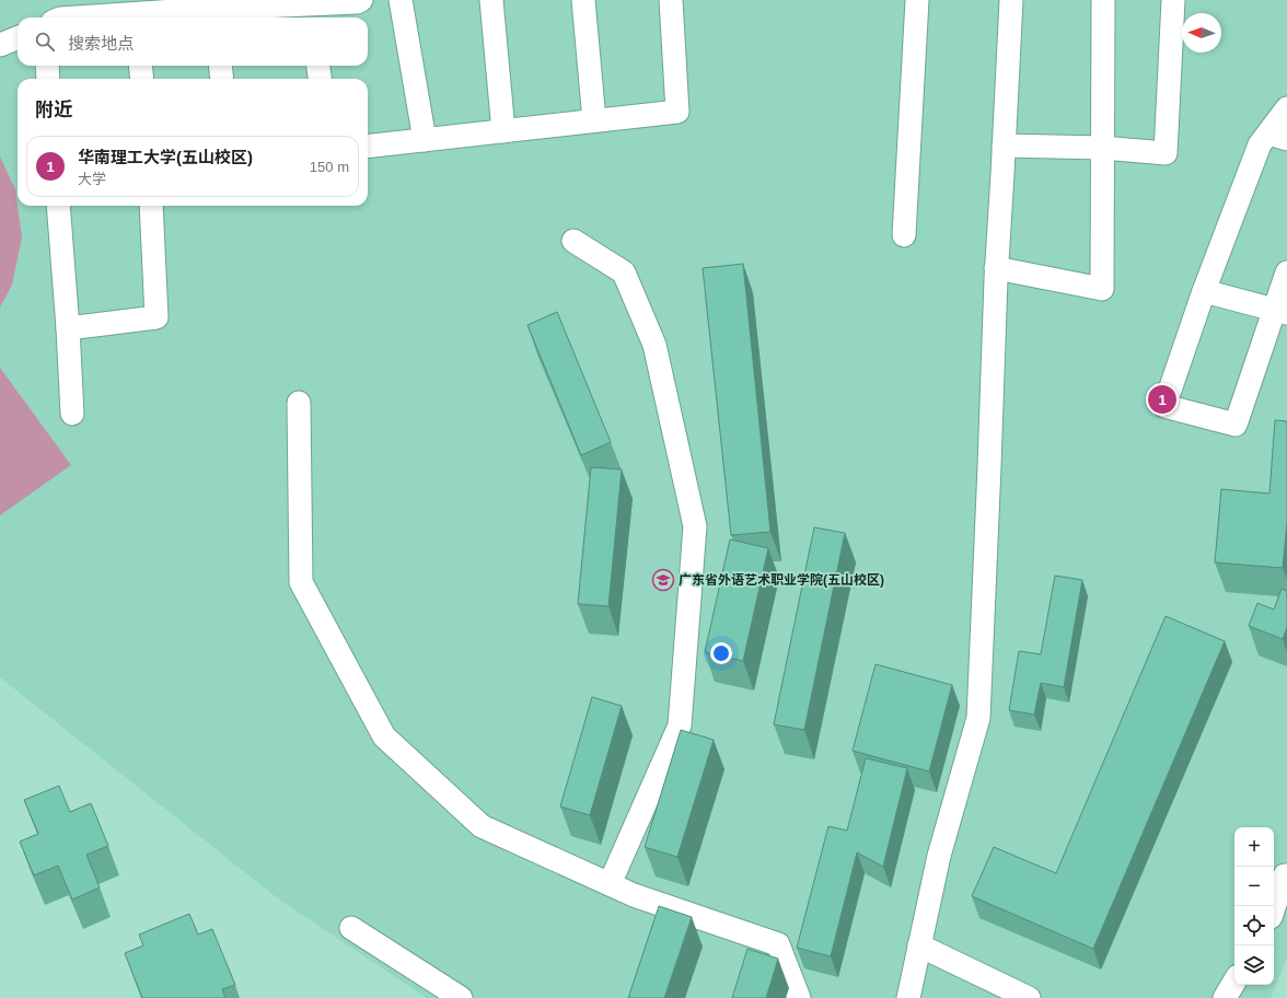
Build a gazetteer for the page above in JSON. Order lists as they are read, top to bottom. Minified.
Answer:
{"places":{"school or university":["广东省外语艺术职业学院(五山校区)"]},"north":"left","page":{"search":"搜索地点","heading":"附近","list":[{"mark":"1","name":"华南理工大学(五山校区)","note":"大学","value":"150 m"}],"pins":"1","map_buttons":["+","−"]}}
